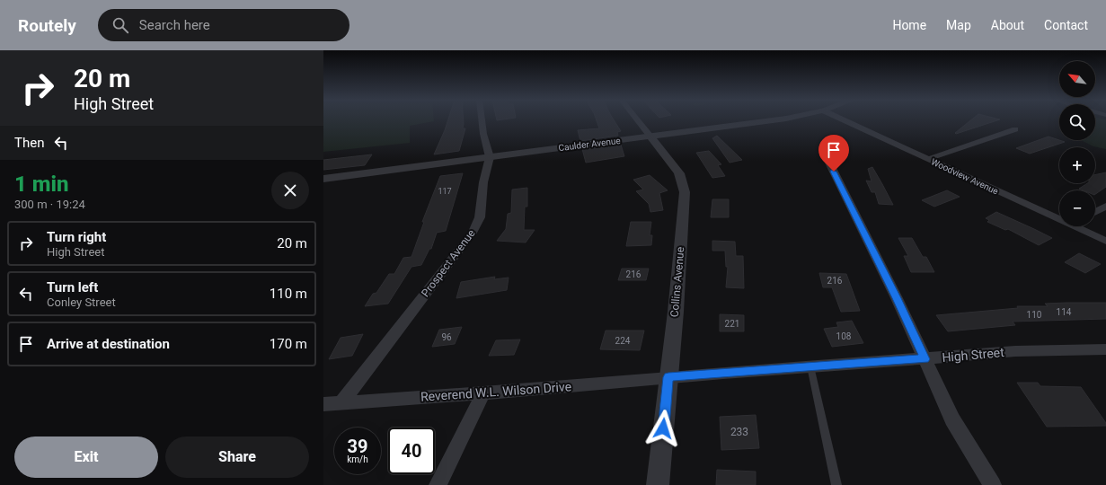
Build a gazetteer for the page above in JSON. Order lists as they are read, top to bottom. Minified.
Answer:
{"streets":{"street":["Caulder Avenue","Woodview Avenue","Prospect Avenue","Collins Avenue","High Street","Reverend W.L. Wilson Drive"]},"crossings":[["Caulder Avenue","Prospect Avenue"],["Caulder Avenue","Collins Avenue"],["Prospect Avenue","Reverend W.L. Wilson Drive"],["Collins Avenue","High Street"],["Collins Avenue","Reverend W.L. Wilson Drive"],["High Street","Reverend W.L. Wilson Drive"]],"house_numbers":["117","216","216","114","110","221","108","96","224","233"],"north":"top left","page":{"header":"Routely","search":"Search here","nav":["Home","Map","About","Contact"],"turn":["20 m","High Street"],"map_buttons":["+","−"],"then":"Then","heading":["1 min","300 m · 19:24"],"list":[{"name":"Turn right","note":"High Street","value":"20 m"},{"name":"Turn left","note":"Conley Street","value":"110 m"},{"name":"Arrive at destination","value":"170 m"}],"speed":"39 km/h","limit":"40","buttons":["Exit","Share"]}}
